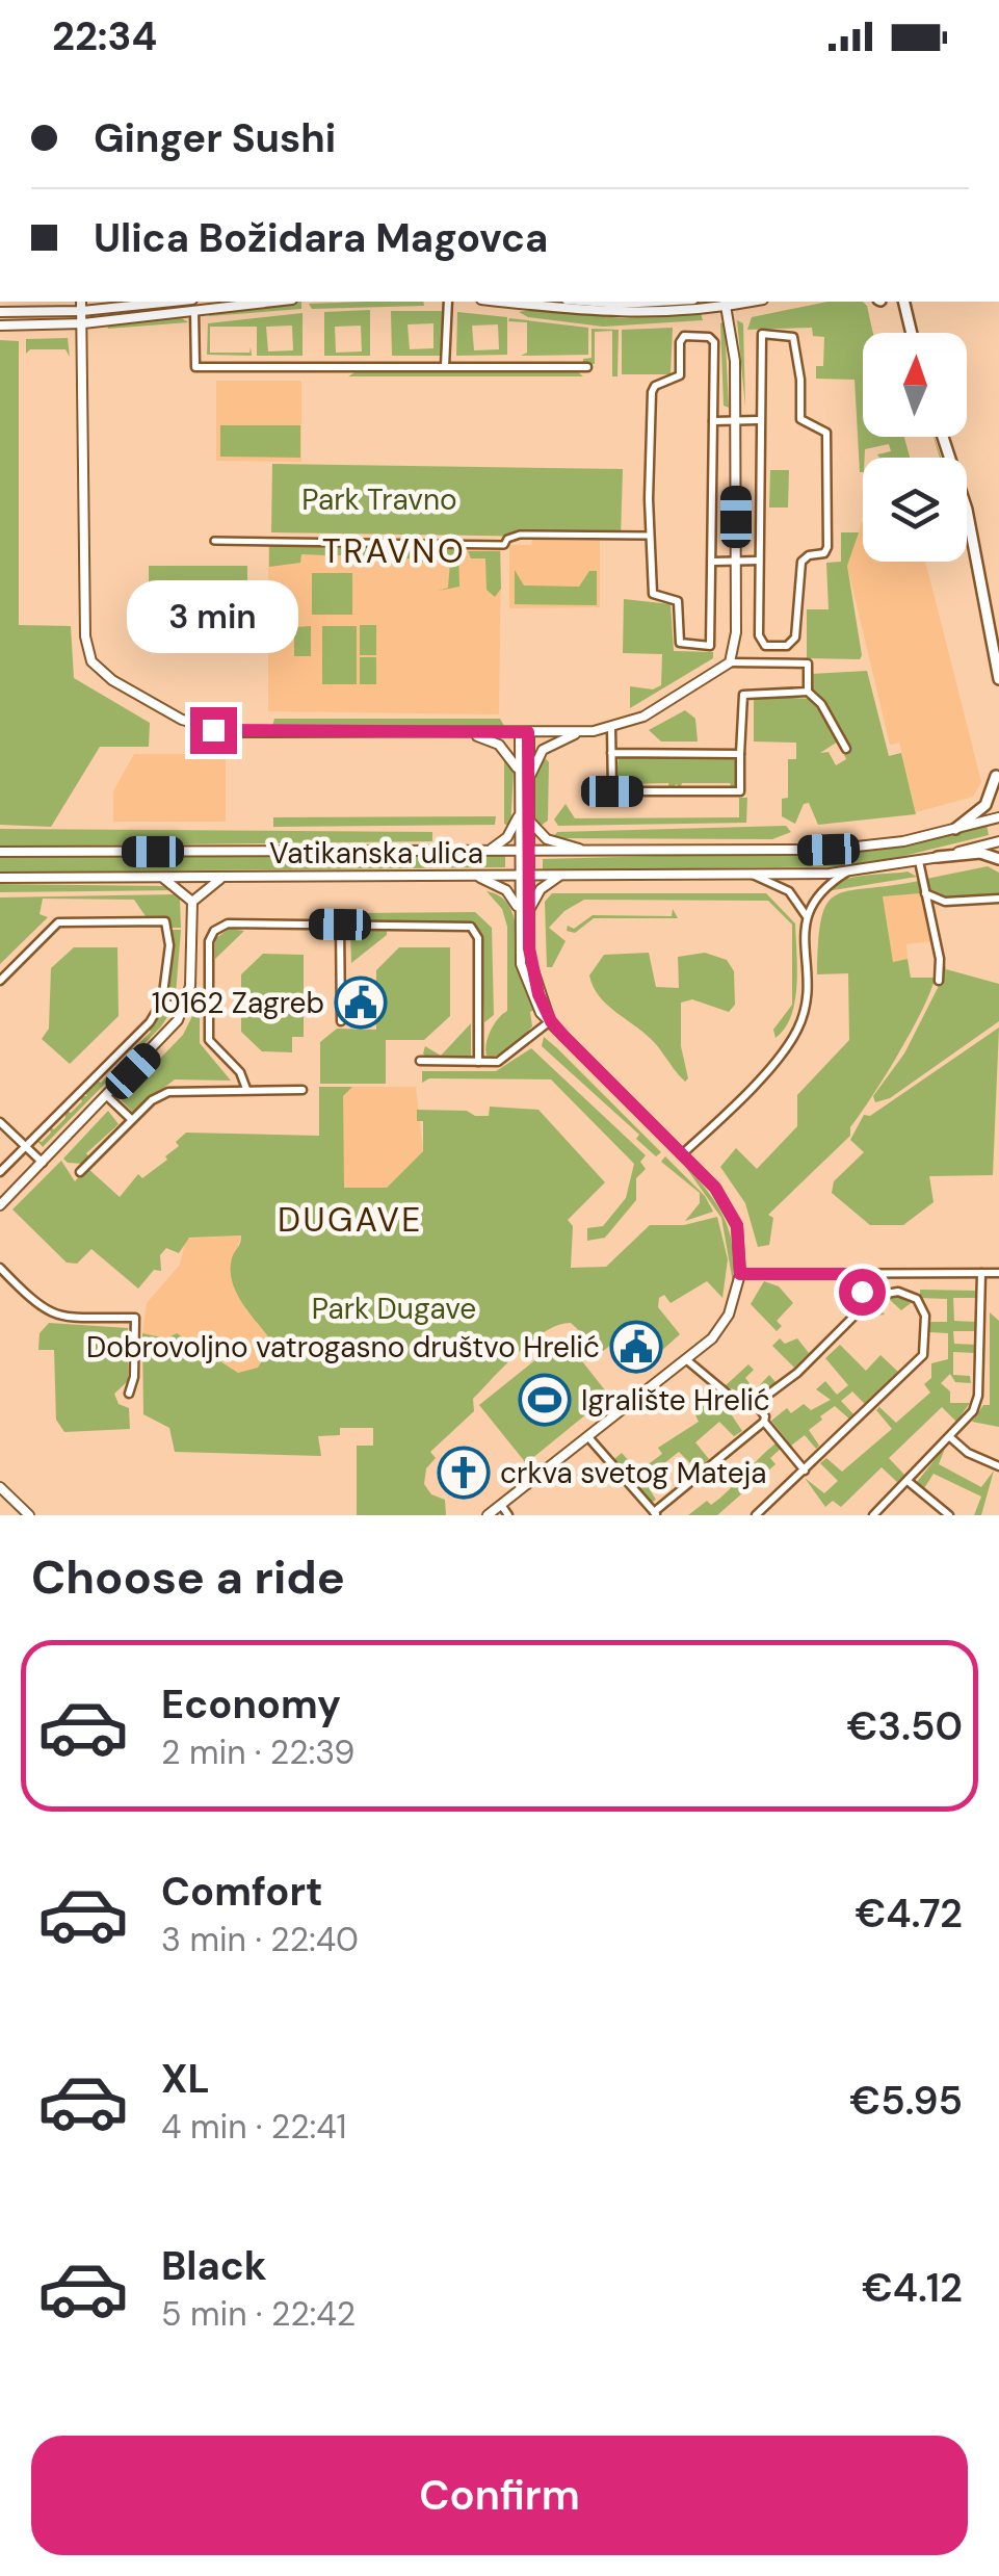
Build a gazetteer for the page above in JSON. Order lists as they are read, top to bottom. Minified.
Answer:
{"streets":{"street":["Vatikanska ulica"]},"districts":["TRAVNO","DUGAVE"],"parks":["Park Travno","Park Dugave"],"places":{"public building":["10162 Zagreb","Dobrovoljno vatrogasno društvo Hrelić"],"sports":["Igralište Hrelić"],"church":["crkva svetog Mateja"]},"north":"top","page":{"status":"22:34","banner":["Ginger Sushi","Ulica Božidara Magovca"],"bubble":"3 min","heading":"Choose a ride","list":[{"name":"Economy","note":"2 min · 22:39","value":"€3.50"},{"name":"Comfort","note":"3 min · 22:40","value":"€4.72"},{"name":"XL","note":"4 min · 22:41","value":"€5.95"},{"name":"Black","note":"5 min · 22:42","value":"€4.12"}],"buttons":"Confirm"}}
